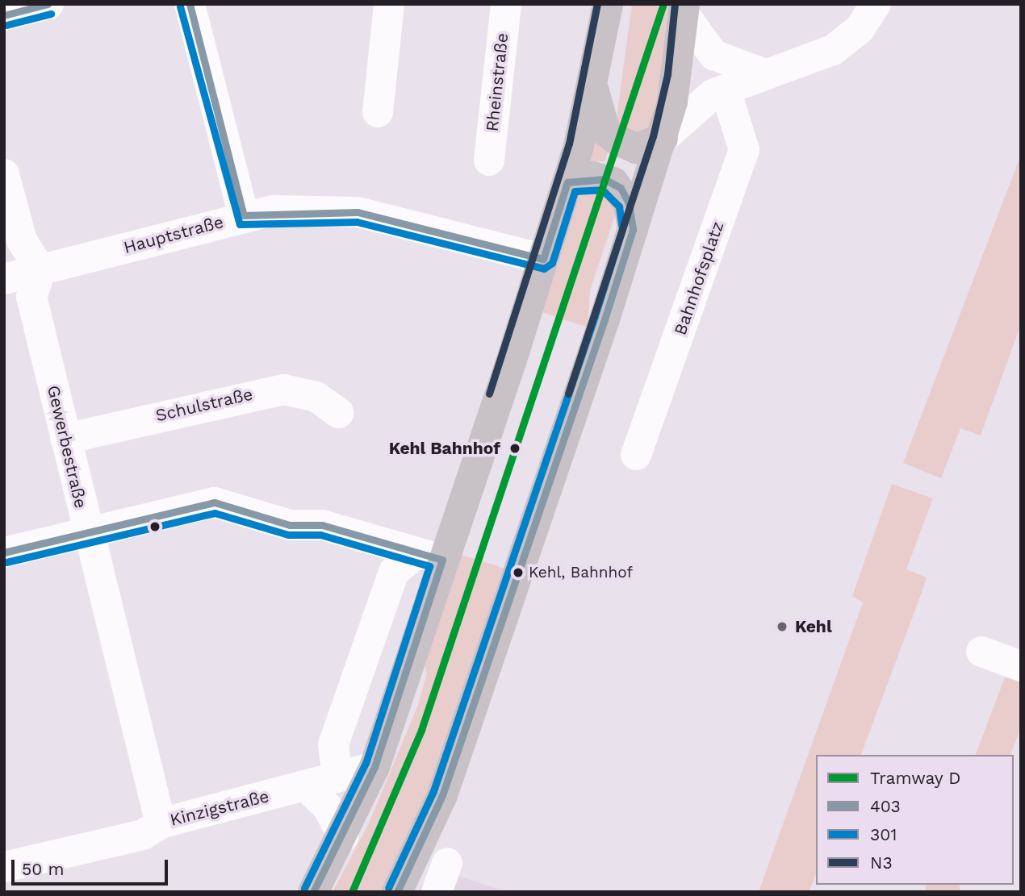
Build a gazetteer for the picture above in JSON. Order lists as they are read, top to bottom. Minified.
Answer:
{"streets":{"street":["Rheinstraße","Hauptstraße","Bahnhofsplatz","Schulstraße","Gewerbestraße","Kinzigstraße"]},"crossings":[["Hauptstraße","Gewerbestraße"],["Schulstraße","Gewerbestraße"],["Gewerbestraße","Kinzigstraße"]],"places":["Kehl Bahnhof","Kehl, Bahnhof","Kehl"],"lines":["tram line D","transit line 403","transit line N3","transit line 301"],"legend":["Tramway D","403","301","N3"],"scale_bar":"50 m"}
